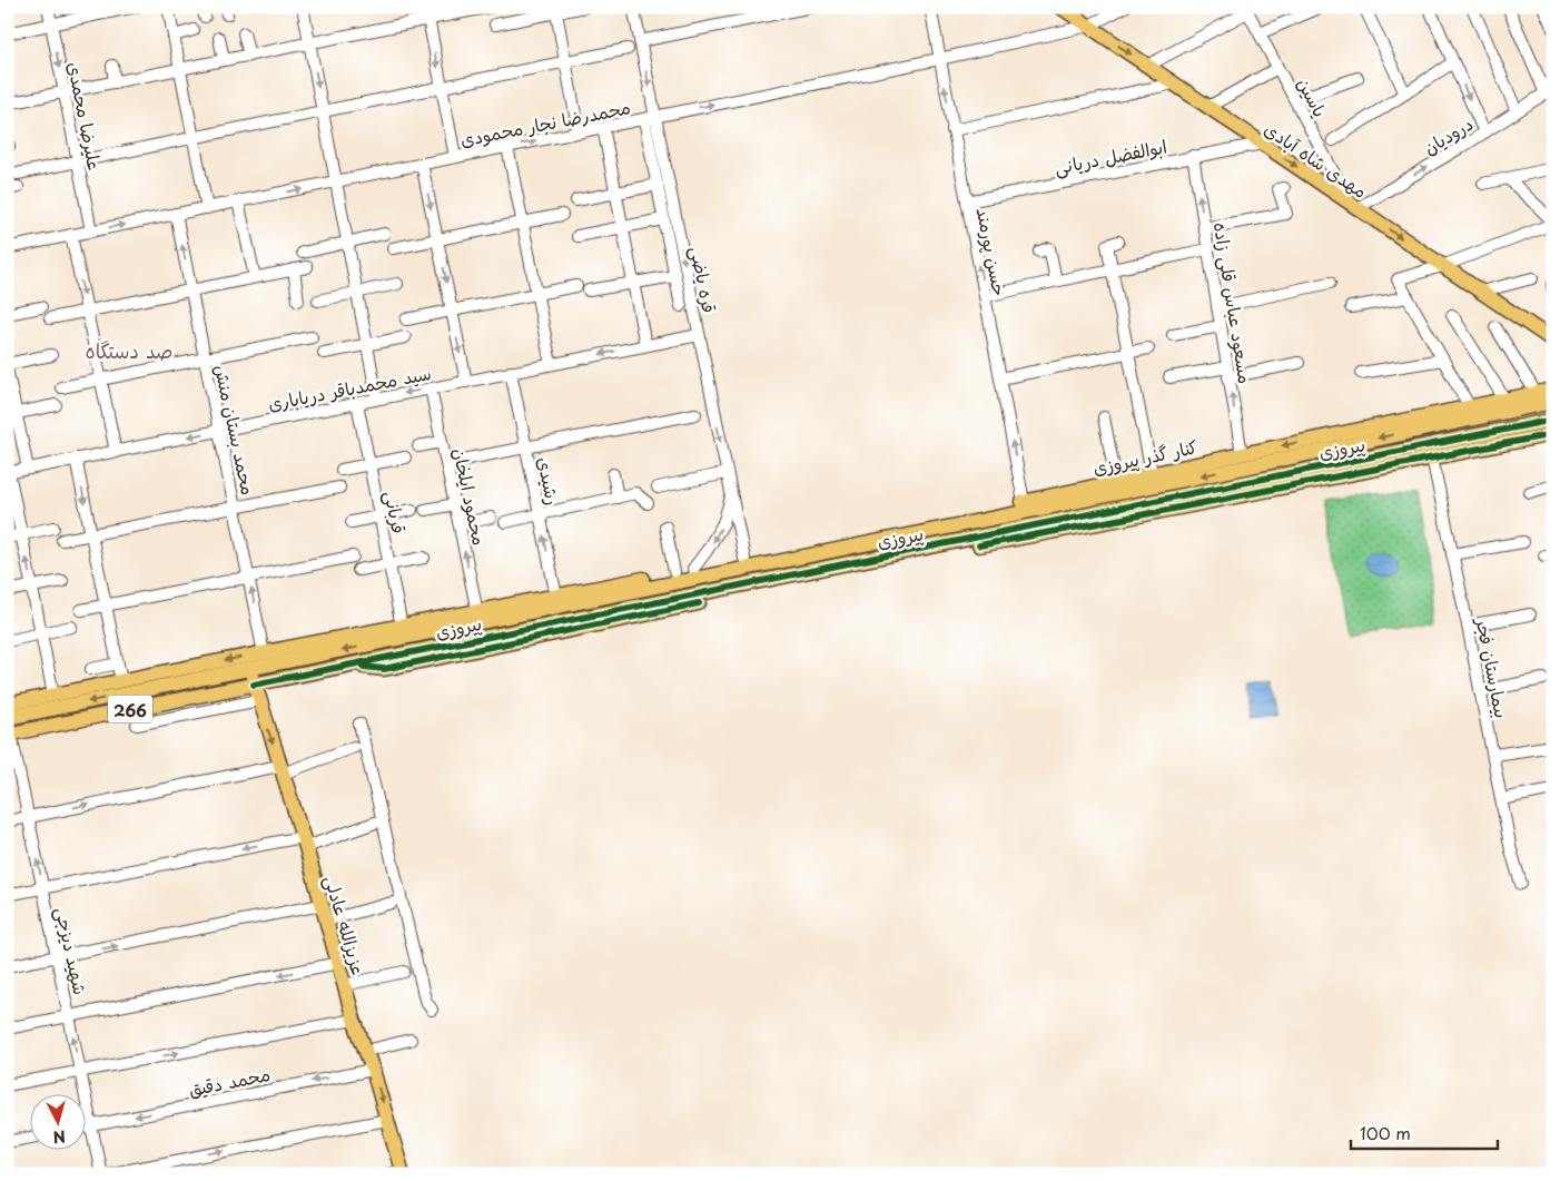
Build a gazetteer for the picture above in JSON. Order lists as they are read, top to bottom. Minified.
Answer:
{"streets":{"main road":["مهدی شاه آبادی","پیروزی","کنار گذر پیروزی","266","عزیزالله عادلی"],"street":["یاسین","علیرضا محمدی","محمدرضا نجار محمودی","درودیان","ابوالفضل دریانی","حسن پورمند","قره یاضی","مسعود عباس قلی زاده","سید محمدباقر دریاباری","محمد بستان منش","رشیدی","محمود ایلخان","قربانی","بیمارستان فجر","شهید دیزجی","محمد دقیق"]},"crossings":[["یاسین","درودیان"],["یاسین","مهدی شاه آبادی"],["علیرضا محمدی","محمدرضا نجار محمودی"],["محمدرضا نجار محمودی","مهدی شاه آبادی"],["محمدرضا نجار محمودی","حسن پورمند"],["محمدرضا نجار محمودی","قره یاضی"],["محمدرضا نجار محمودی","محمد بستان منش"],["درودیان","مهدی شاه آبادی"],["ابوالفضل دریانی","مهدی شاه آبادی"],["ابوالفضل دریانی","حسن پورمند"],["ابوالفضل دریانی","مسعود عباس قلی زاده"],["حسن پورمند","کنار گذر پیروزی"],["قره یاضی","سید محمدباقر دریاباری"],["قره یاضی","پیروزی"],["قره یاضی","کنار گذر پیروزی"],["مسعود عباس قلی زاده","پیروزی"],["مسعود عباس قلی زاده","کنار گذر پیروزی"],["سید محمدباقر دریاباری","محمد بستان منش"],["سید محمدباقر دریاباری","رشیدی"],["سید محمدباقر دریاباری","محمود ایلخان"],["سید محمدباقر دریاباری","قربانی"],["پیروزی","کنار گذر پیروزی"],["پیروزی","بیمارستان فجر"],["پیروزی","عزیزالله عادلی"],["پیروزی","شهید دیزجی"],["عزیزالله عادلی","محمد دقیق"],["شهید دیزجی","محمد دقیق"]],"one_way":["مهدی شاه آبادی","حسن پورمند","رشیدی","محمود ایلخان"],"districts":["صد دستگاه"],"scale_bar":"100 m","north":"bottom"}
